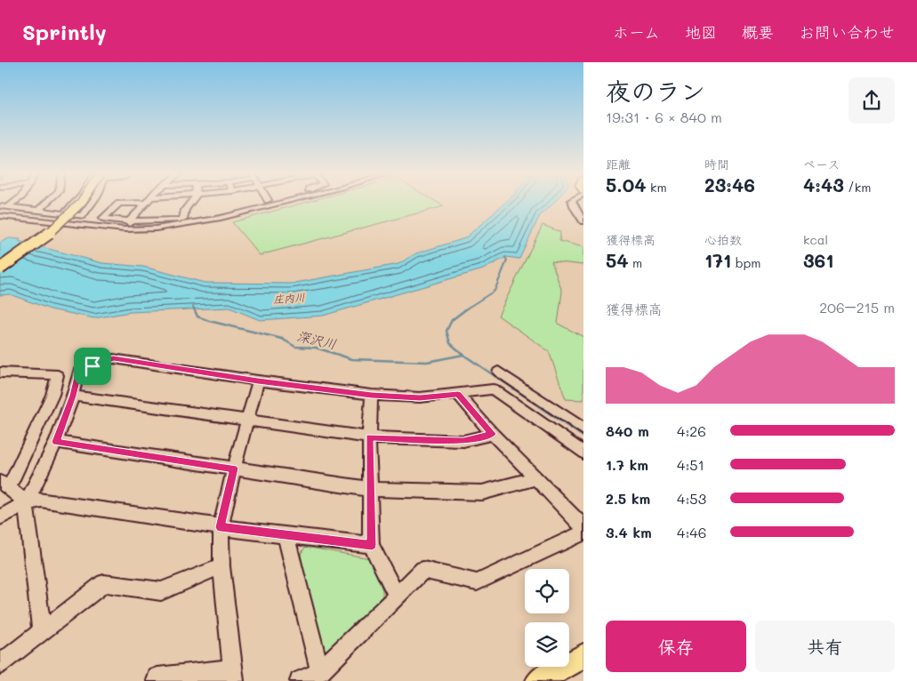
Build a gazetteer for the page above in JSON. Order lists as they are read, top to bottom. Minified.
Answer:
{"water":["庄内川","深沢川"],"page":{"header":"Sprintly","nav":["ホーム","地図","概要","お問い合わせ"],"heading":["夜のラン","19:31 · 6 × 840 m"],"stats":[["距離","5.04 km"],["時間","23:46"],["ペース","4:43 /km"],["獲得標高","54 m"],["心拍数","171 bpm"],["kcal","361"]],"chart":["獲得標高","206–215 m"],"list":[{"name":"840 m","note":"4:26"},{"name":"1.7 km","note":"4:51"},{"name":"2.5 km","note":"4:53"},{"name":"3.4 km","note":"4:46"}],"buttons":["保存","共有"]}}
